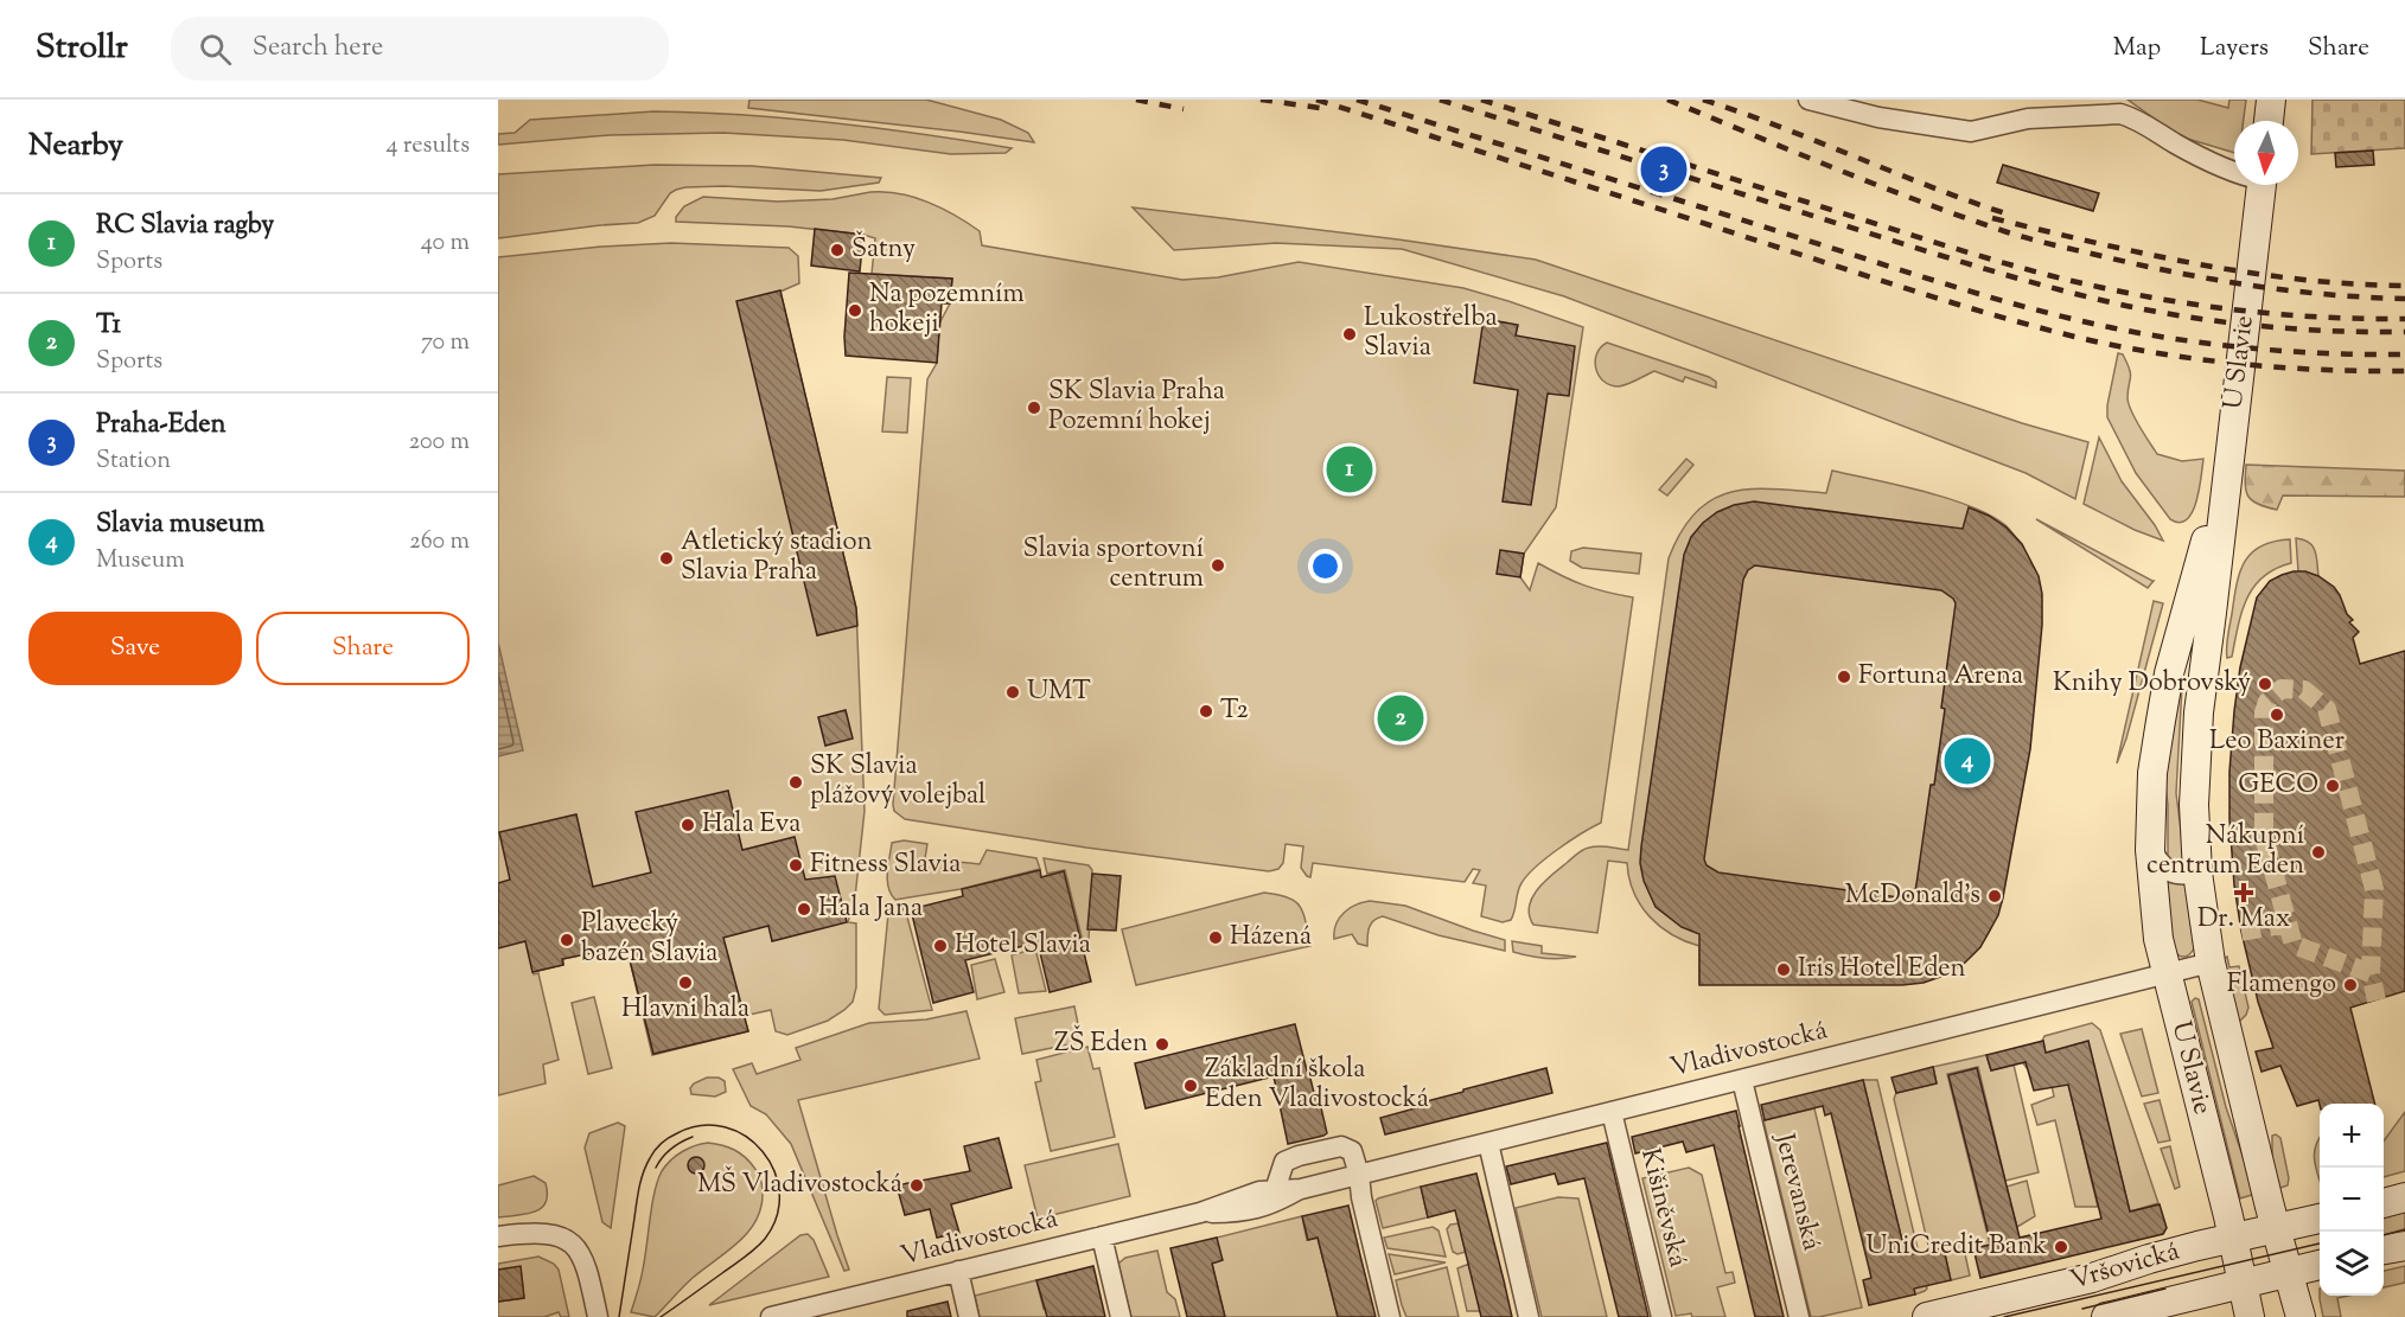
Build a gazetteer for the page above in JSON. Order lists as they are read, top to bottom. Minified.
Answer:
{"streets":{"main road":["U Slavie","Vršovická"],"street":["Vladivostocká","Jerevanská","Kišiněvská"]},"crossings":[["U Slavie","Vladivostocká"],["U Slavie","Vršovická"],["Vladivostocká","Jerevanská"],["Vladivostocká","Kišiněvská"]],"places":{"other":["Šatny","Na pozemním hokeji","Lukostřelba Slavia","SK Slavia Praha Pozemní hokej","Atletický stadion Slavia Praha","Slavia sportovní centrum","Fortuna Arena","Knihy Dobrovský","UMT","T2","Leo Baxiner","SK Slavia plážový volejbal","GECO","Hala Eva","Nákupní centrum Eden","Fitness Slavia","McDonald's","Hala Jana","Házená","Plavecký bazén Slavia","Hotel Slavia","Iris Hotel Eden","Hlavni hala","Flamengo","ZŠ Eden","Základní škola Eden Vladivostocká","MŠ Vladivostocká","UniCredit Bank"],"health":["Dr. Max"]},"north":"bottom","page":{"header":"Strollr","search":"Search here","nav":["Map","Layers","Share"],"heading":["Nearby","4 results"],"pins":["3","1","2","4"],"list":[{"mark":"1","name":"RC Slavia ragby","note":"Sports","value":"40 m"},{"mark":"2","name":"T1","note":"Sports","value":"70 m"},{"mark":"3","name":"Praha-Eden","note":"Station","value":"200 m"},{"mark":"4","name":"Slavia museum","note":"Museum","value":"260 m"}],"buttons":["Save","Share"],"map_buttons":["+","−"]}}
